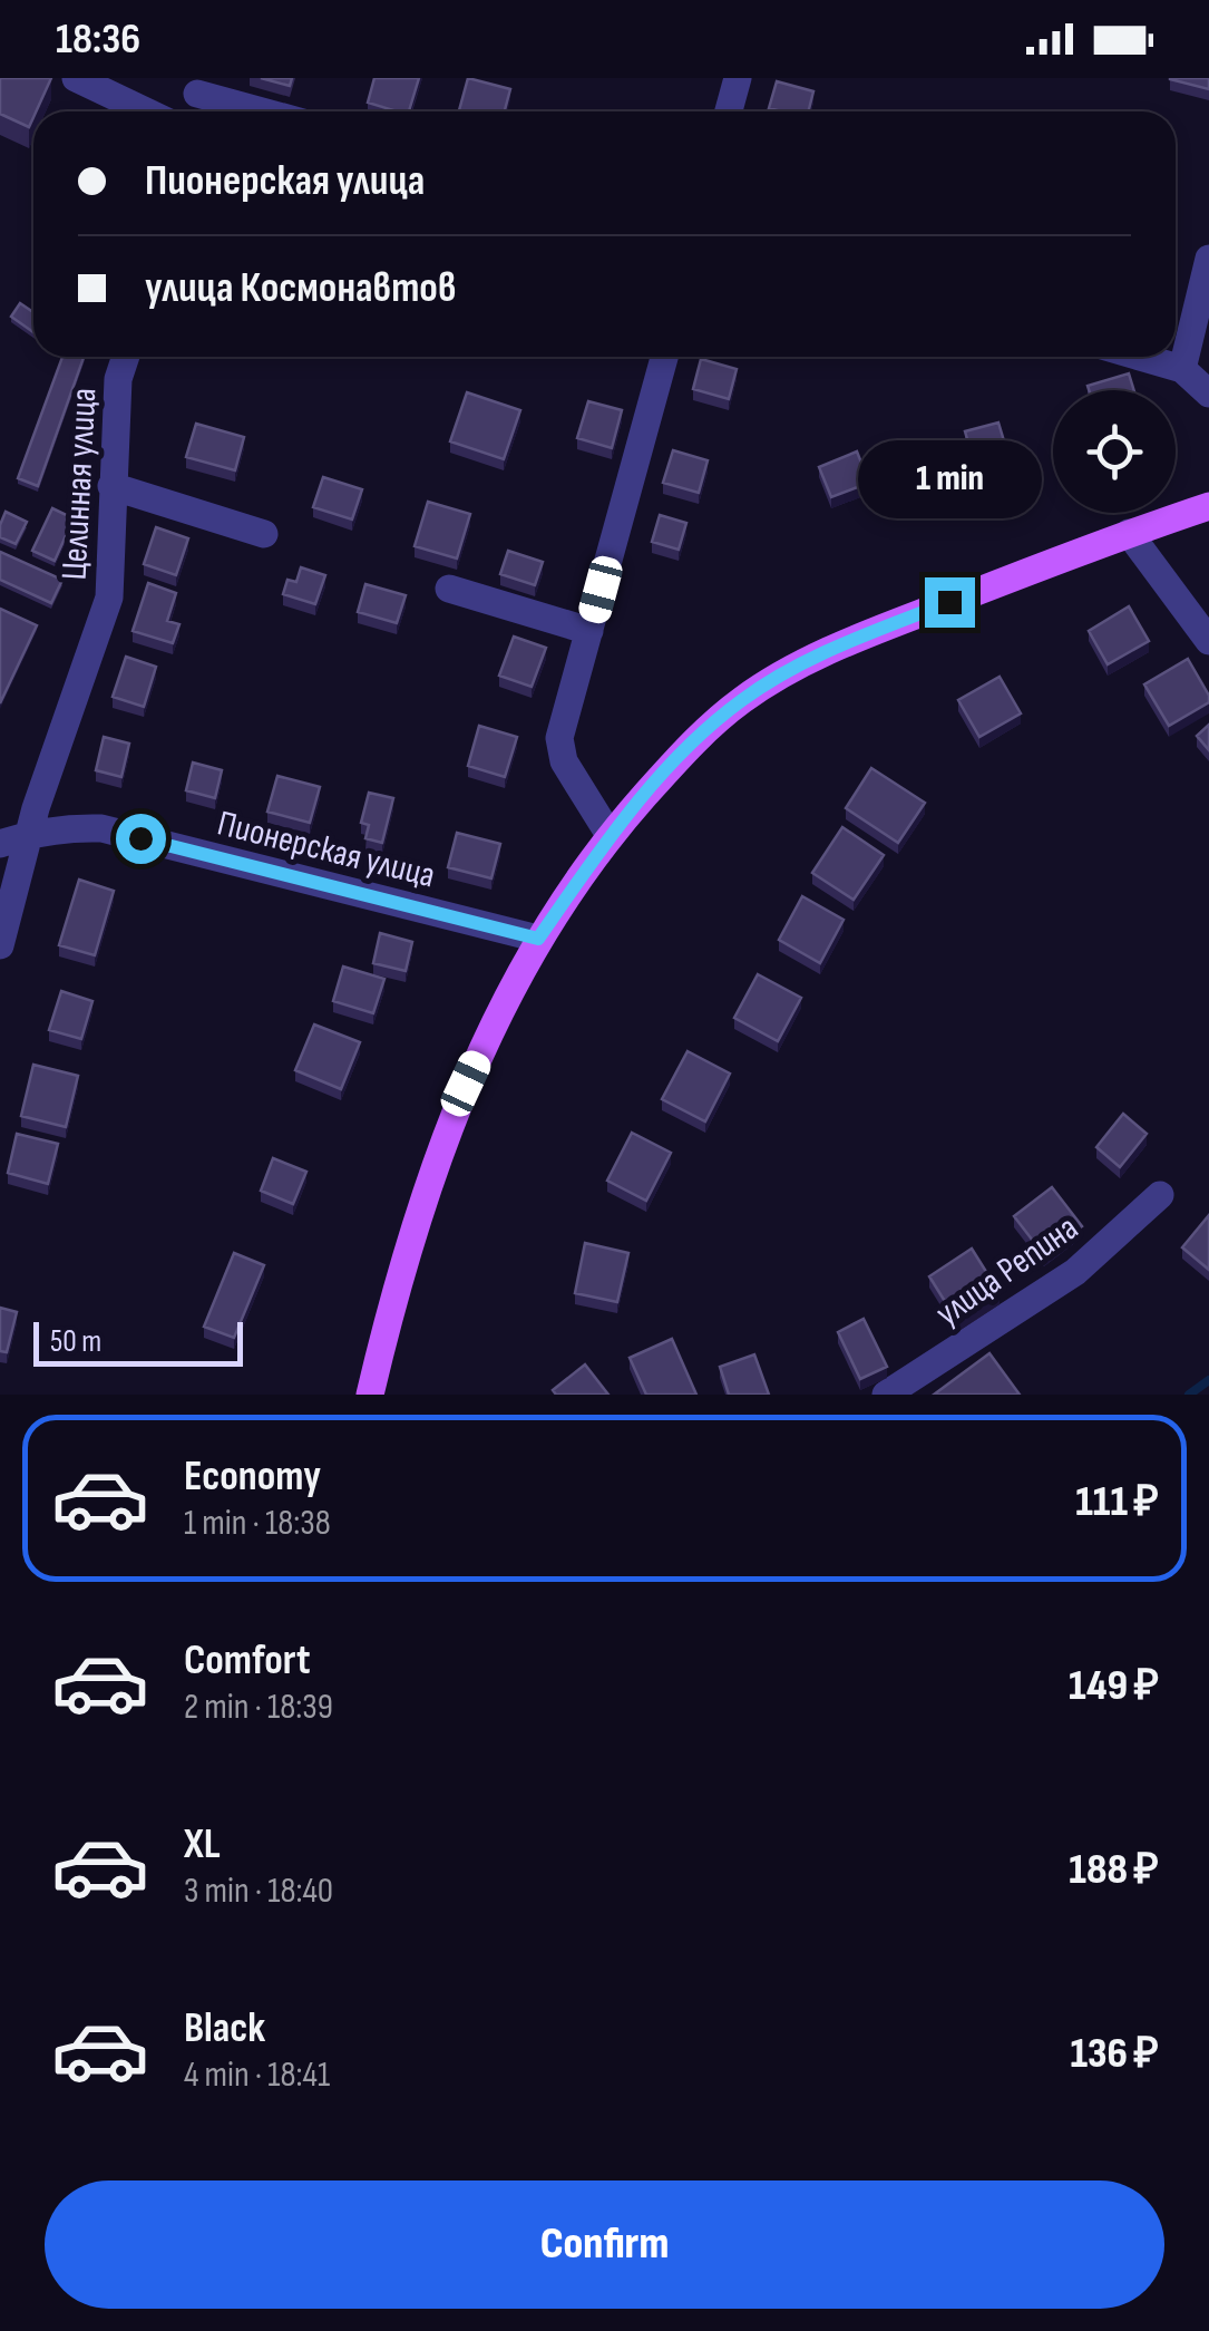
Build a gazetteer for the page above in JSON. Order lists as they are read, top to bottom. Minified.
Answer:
{"streets":{"street":["Целинная улица","Пионерская улица","улица Репина"]},"crossings":[["Целинная улица","Пионерская улица"]],"scale_bar":"50 m","page":{"status":"18:36","banner":["Пионерская улица","улица Космонавтов"],"bubble":"1 min","scale":"50 m","list":[{"name":"Economy","note":"1 min · 18:38","value":"111 ₽"},{"name":"Comfort","note":"2 min · 18:39","value":"149 ₽"},{"name":"XL","note":"3 min · 18:40","value":"188 ₽"},{"name":"Black","note":"4 min · 18:41","value":"136 ₽"}],"buttons":"Confirm"}}
